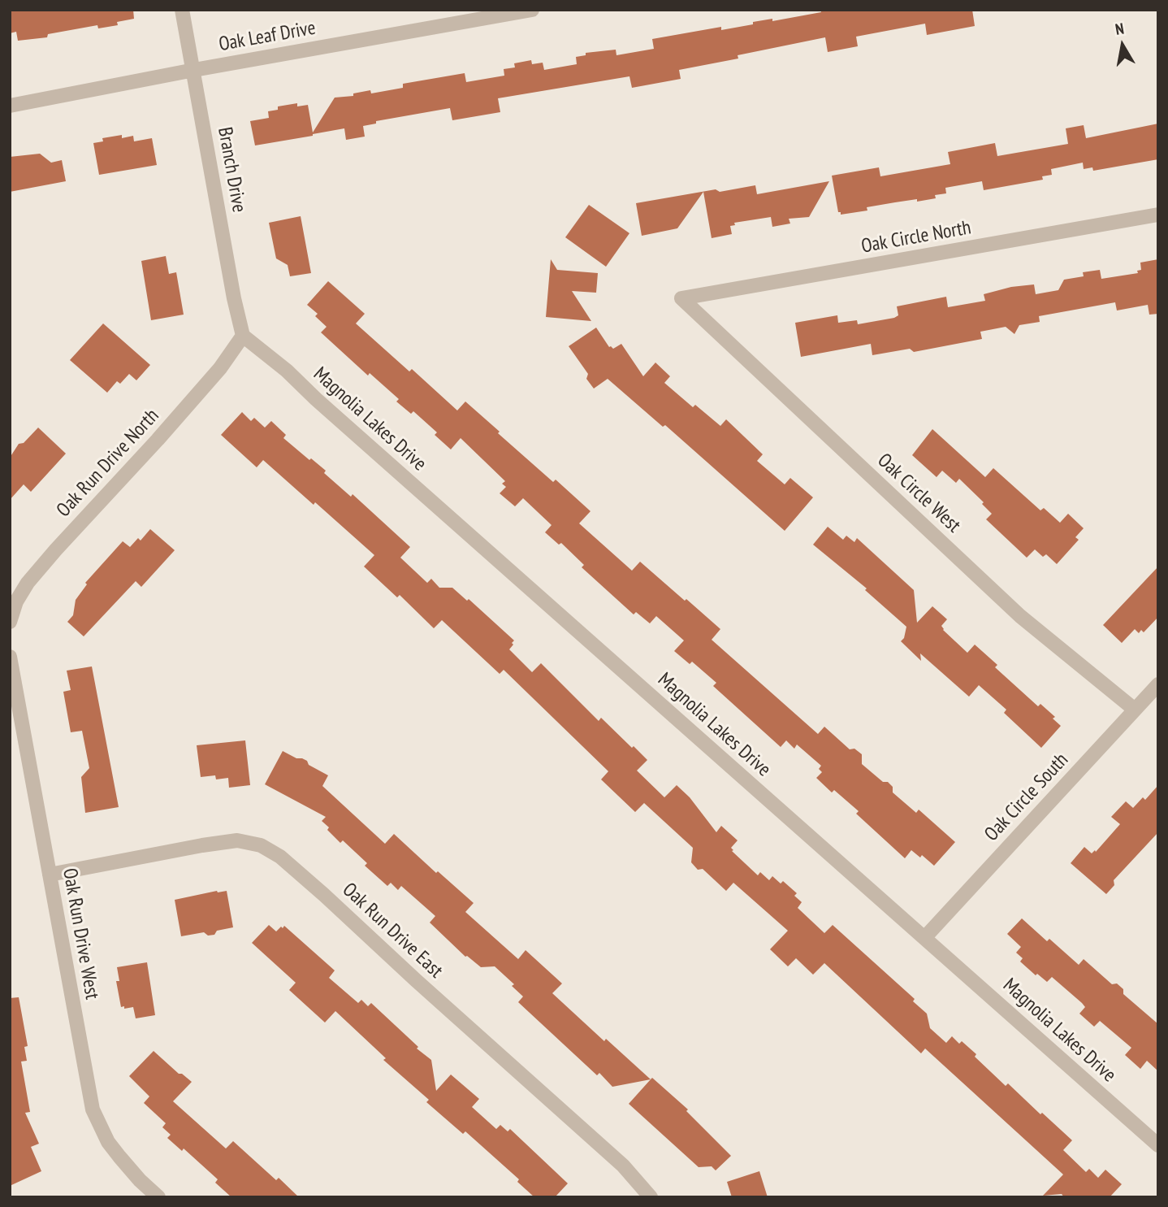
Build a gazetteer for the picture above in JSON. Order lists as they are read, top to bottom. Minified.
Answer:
{"streets":{"street":["Oak Leaf Drive","Branch Drive","Oak Circle North","Magnolia Lakes Drive","Oak Run Drive North","Oak Circle West","Oak Circle South","Oak Run Drive East","Oak Run Drive West"]},"crossings":[["Oak Leaf Drive","Branch Drive"],["Branch Drive","Magnolia Lakes Drive"],["Branch Drive","Oak Run Drive North"],["Oak Circle North","Oak Circle West"],["Magnolia Lakes Drive","Oak Run Drive North"],["Magnolia Lakes Drive","Oak Circle South"],["Oak Circle West","Oak Circle South"],["Oak Run Drive East","Oak Run Drive West"]],"north":"top"}
